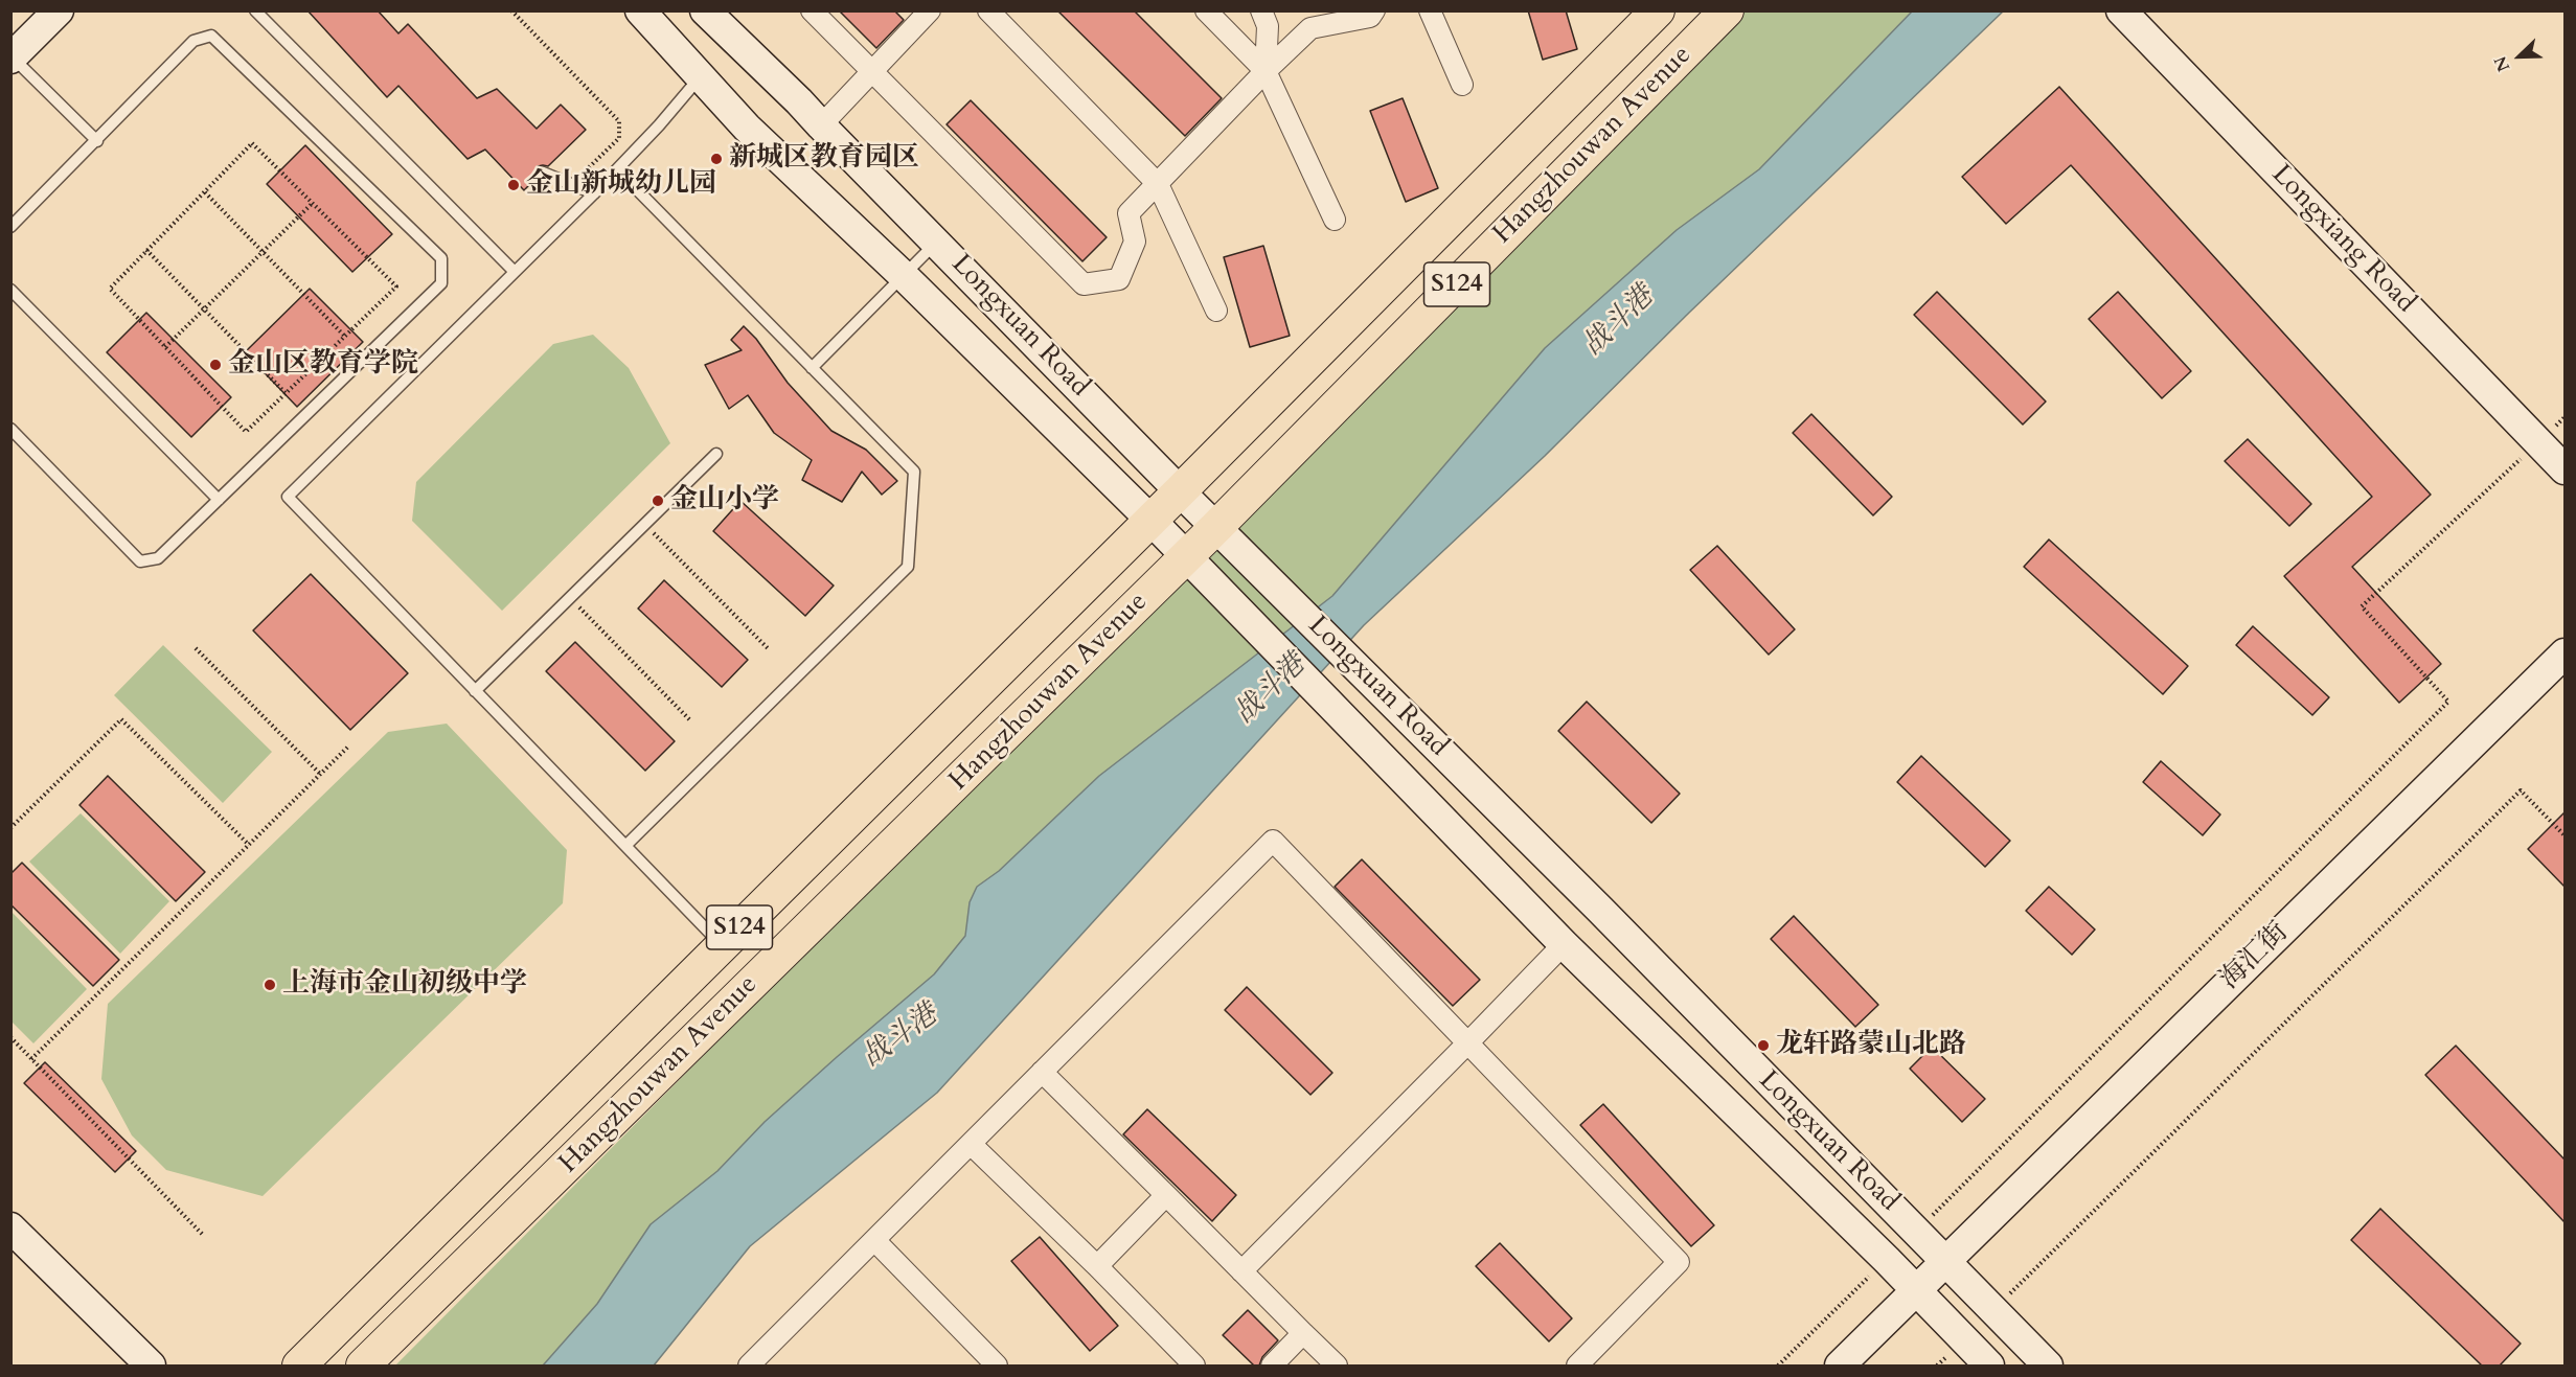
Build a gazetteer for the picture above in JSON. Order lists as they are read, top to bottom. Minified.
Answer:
{"streets":{"main road":["Hangzhouwan Avenue","S124"],"street":["Longxiang Road","Longxuan Road","海汇街"]},"crossings":[["Hangzhouwan Avenue","Longxuan Road"],["Longxuan Road","海汇街"]],"water":["战斗港"],"places":["新城区教育园区","金山新城幼儿园","金山区教育学院","金山小学","上海市金山初级中学","龙轩路蒙山北路"],"north":"bottom left"}
